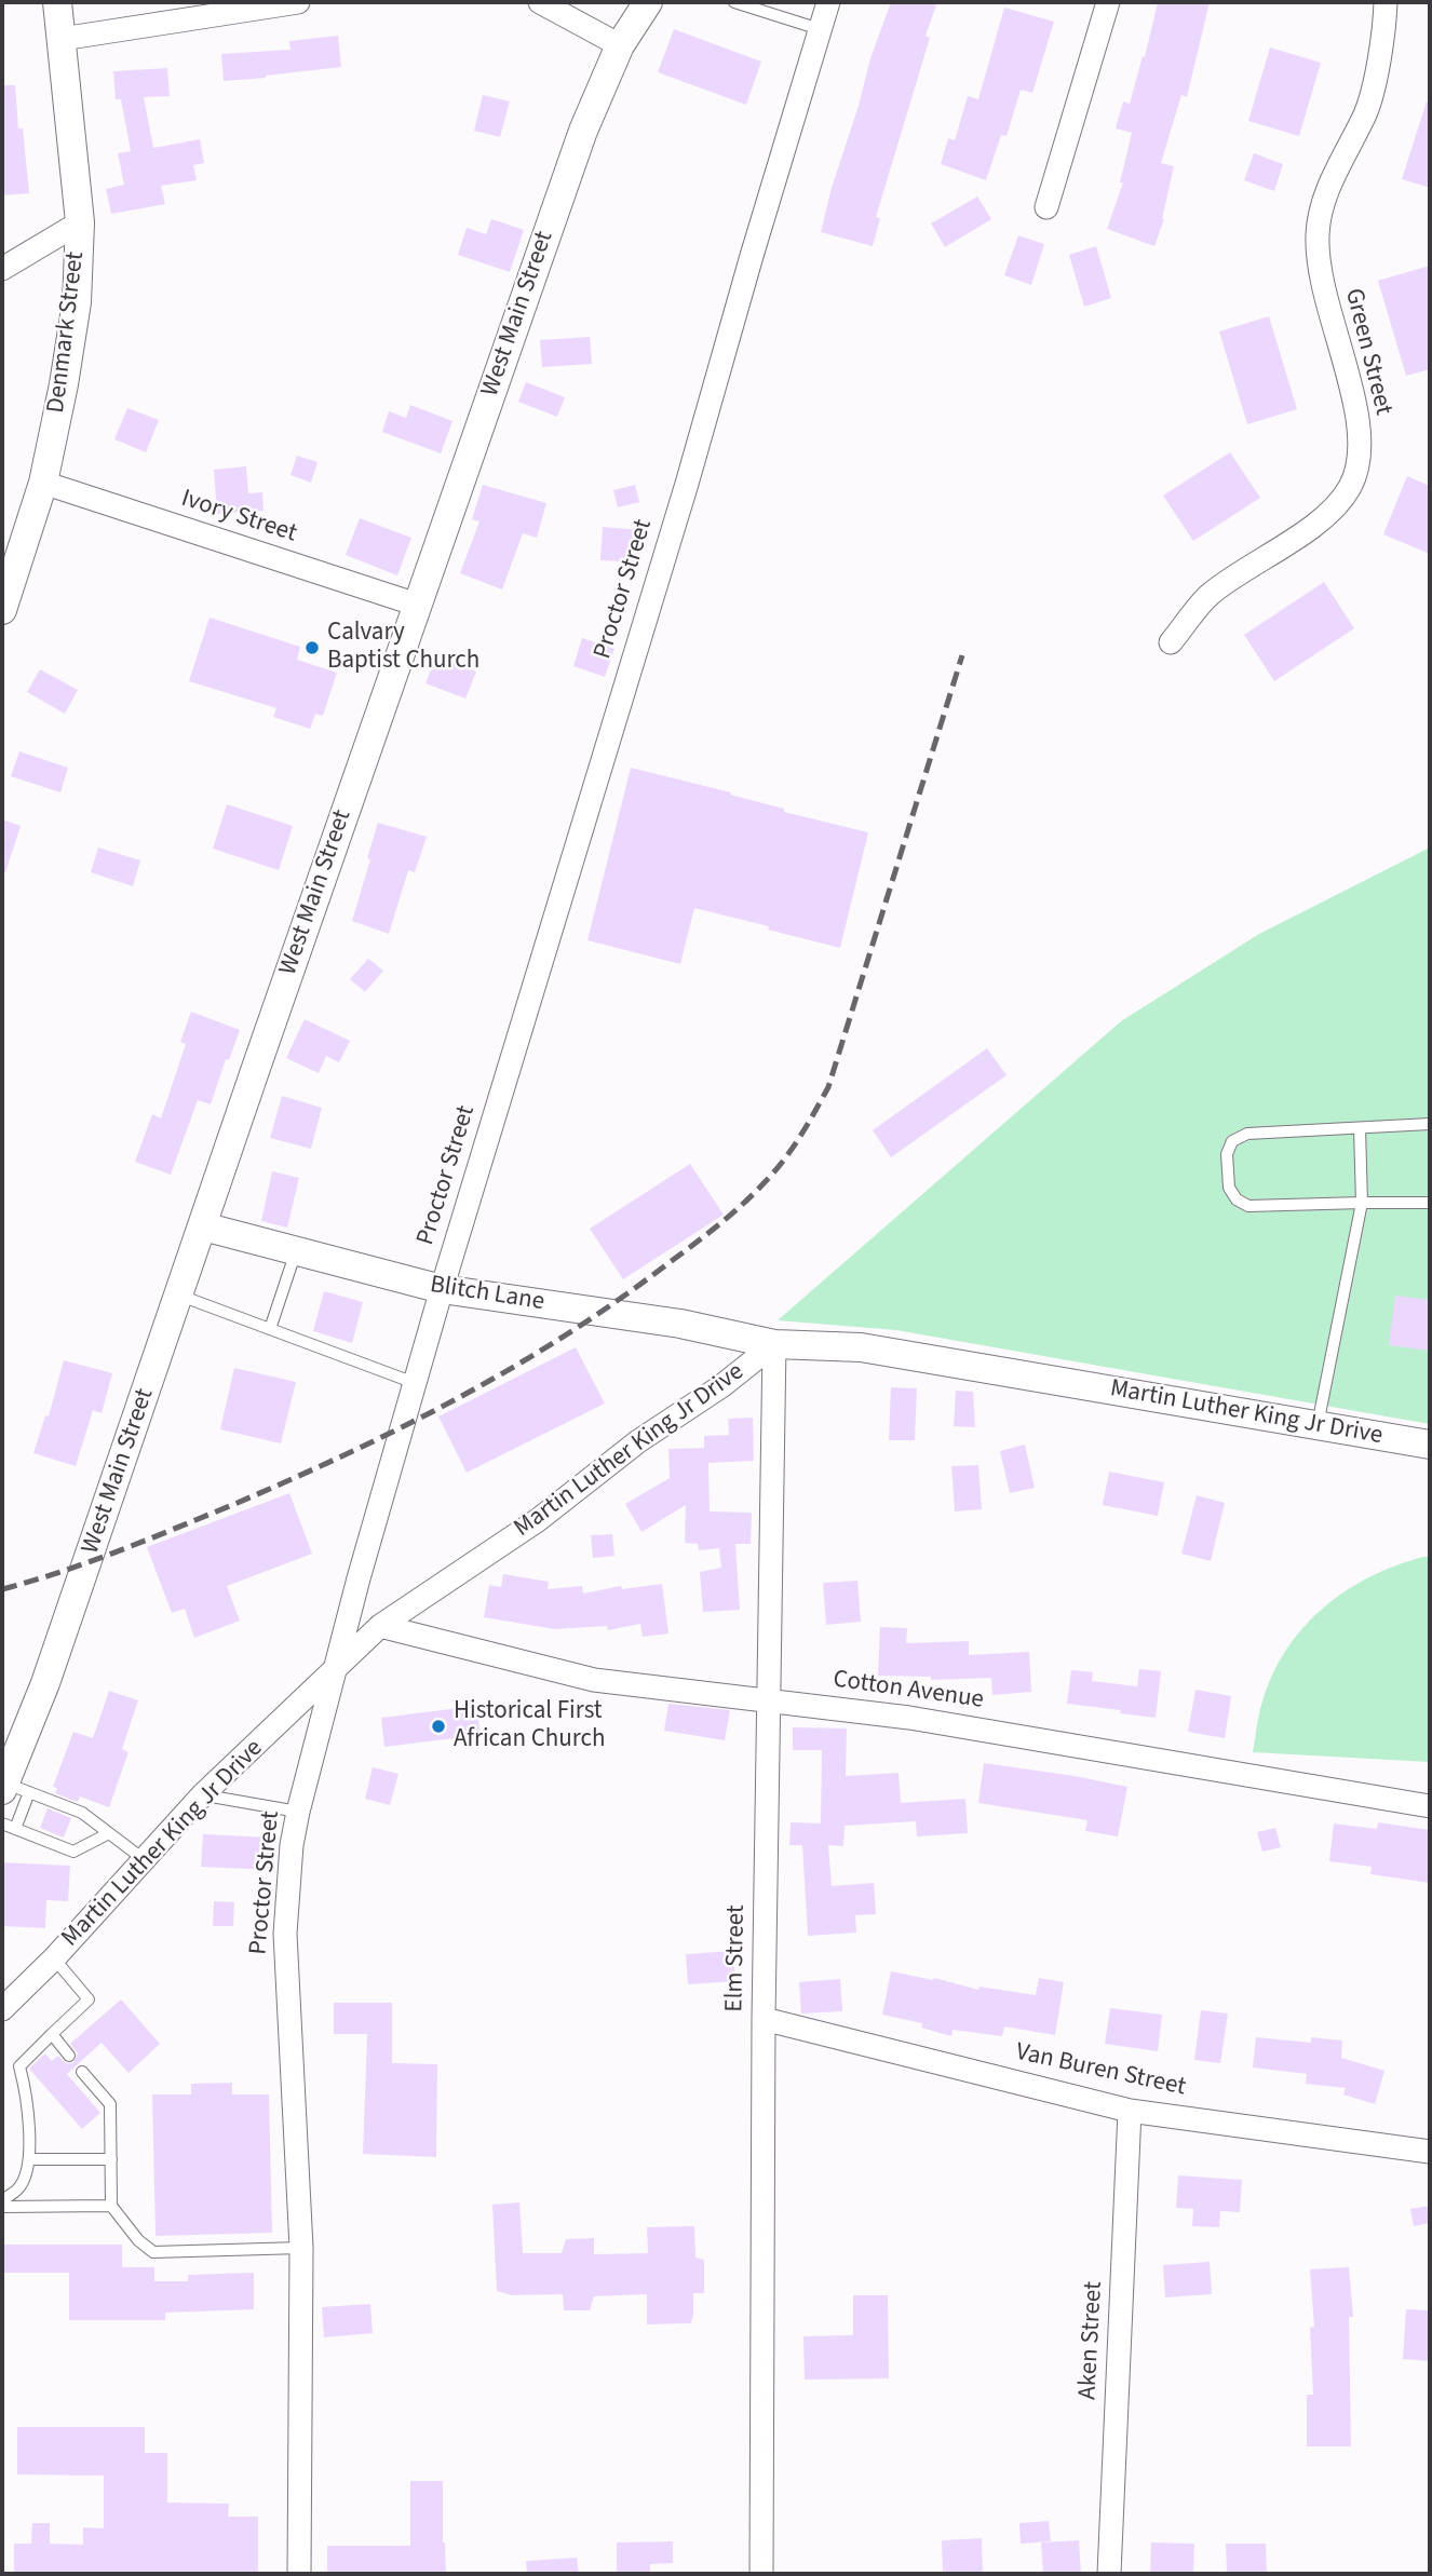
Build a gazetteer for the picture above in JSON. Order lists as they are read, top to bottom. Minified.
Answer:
{"streets":{"street":["West Main Street","Denmark Street","Green Street","Ivory Street","Proctor Street","Blitch Lane","Martin Luther King Jr Drive","Cotton Avenue","Elm Street","Van Buren Street","Aken Street"]},"crossings":[["West Main Street","Ivory Street"],["West Main Street","Blitch Lane"],["Denmark Street","Ivory Street"],["Proctor Street","Blitch Lane"],["Proctor Street","Martin Luther King Jr Drive"],["Blitch Lane","Martin Luther King Jr Drive"],["Blitch Lane","Elm Street"],["Martin Luther King Jr Drive","Cotton Avenue"],["Martin Luther King Jr Drive","Elm Street"],["Cotton Avenue","Elm Street"],["Elm Street","Van Buren Street"],["Van Buren Street","Aken Street"]],"places":["Calvary Baptist Church","Historical First African Church"]}
